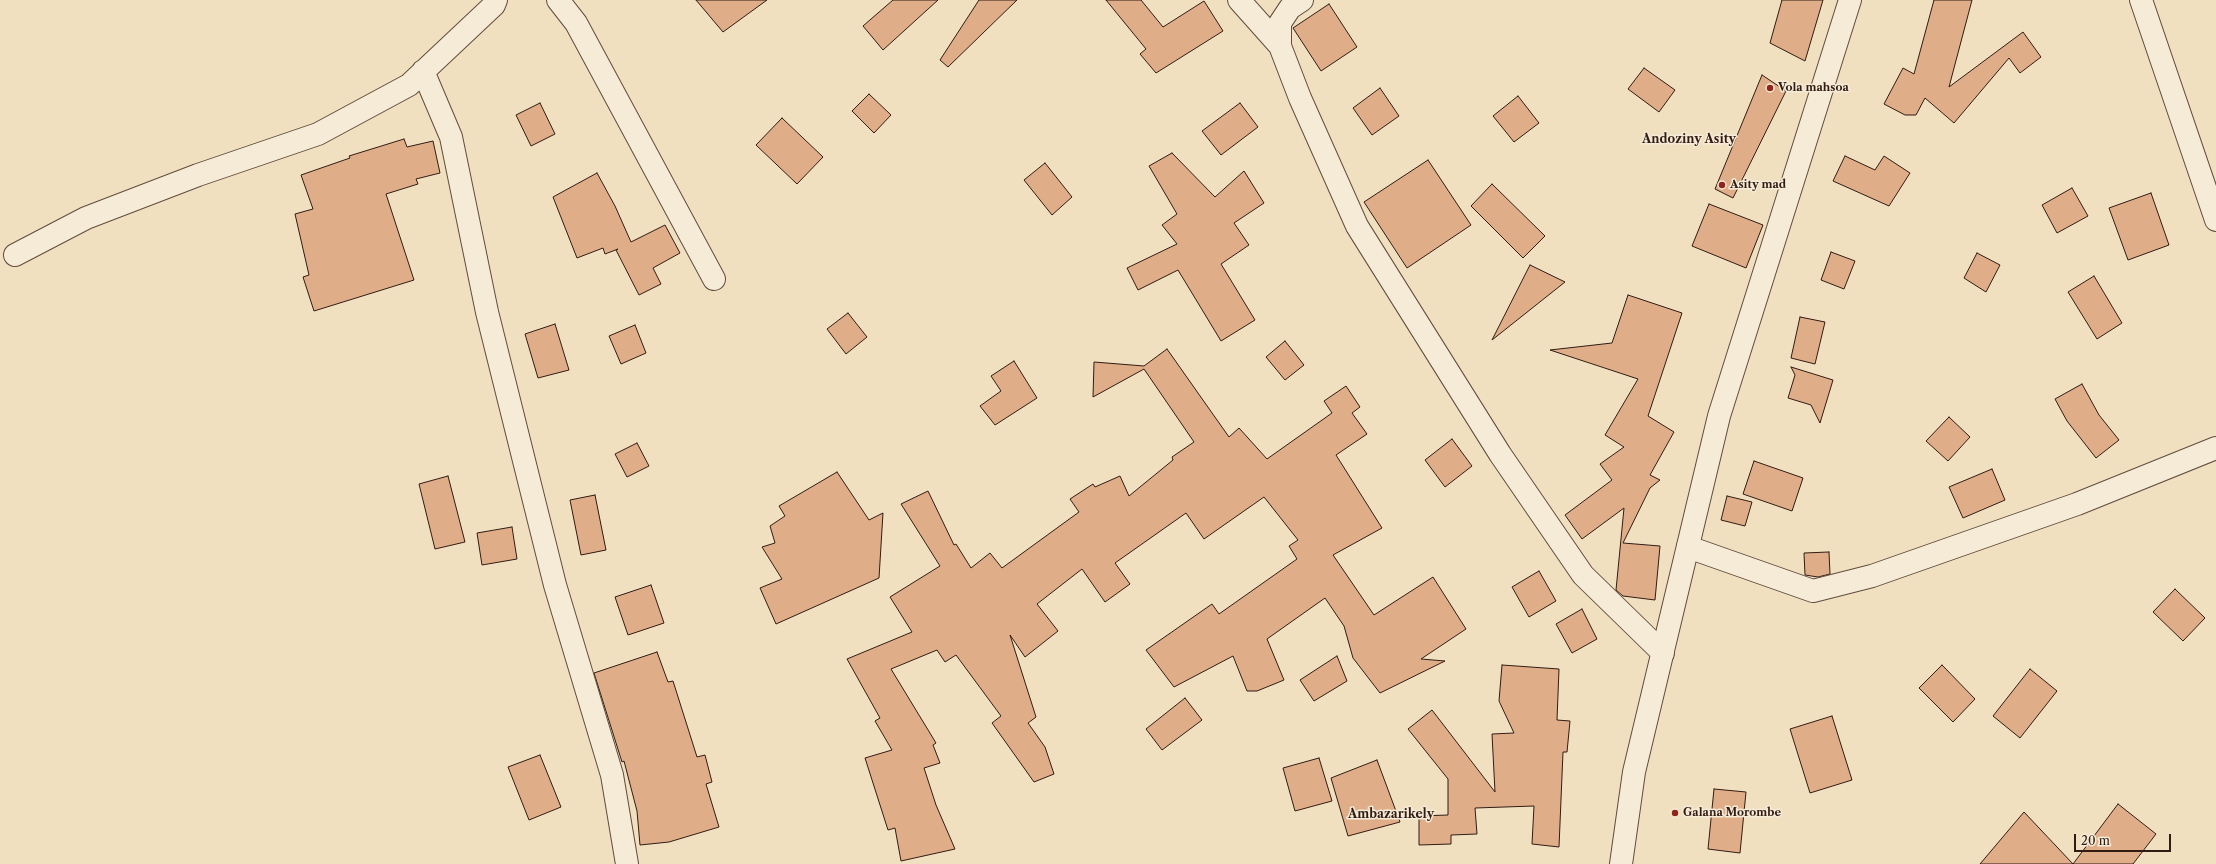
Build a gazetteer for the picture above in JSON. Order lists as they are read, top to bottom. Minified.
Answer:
{"districts":["Andoziny Asity","Ambazarikely"],"places":["Vola mahsoa","Asity mad","Galana Morombe"],"scale_bar":"20 m"}
